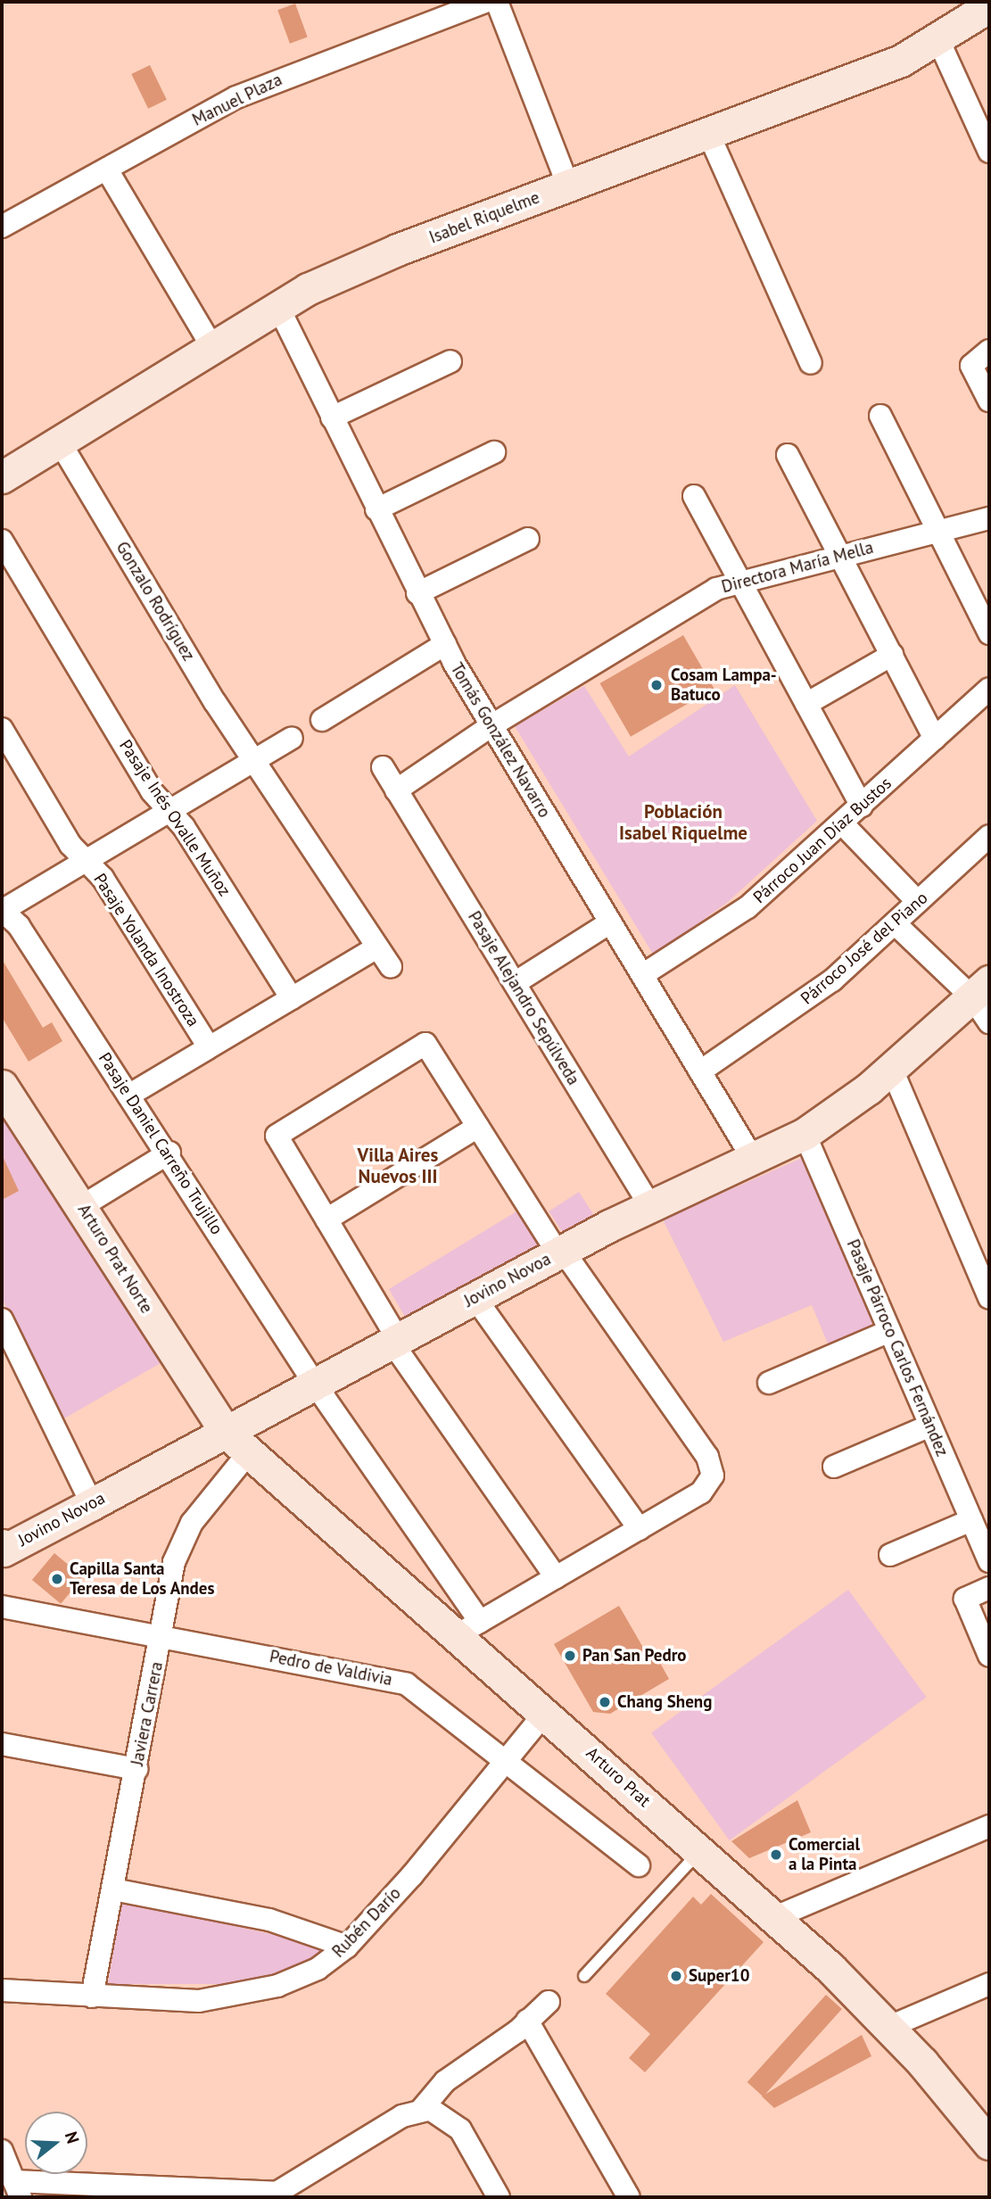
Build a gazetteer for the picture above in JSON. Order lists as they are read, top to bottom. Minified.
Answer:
{"streets":{"main road":["Isabel Riquelme","Arturo Prat Norte","Jovino Novoa","Arturo Prat"],"street":["Manuel Plaza","Directora María Mella","Gonzalo Rodríguez","Tomás González Navarro","Pasaje Inés Ovalle Muñoz","Párroco Juan Díaz Bustos","Párroco José del Piano","Pasaje Yolanda Inostroza","Pasaje Alejandro Sepúlveda","Pasaje Daniel Carreño Trujillo","Pasaje Párroco Carlos Fernández","Pedro de Valdivia","Javiera Carrera","Rubén Darío"]},"crossings":[["Isabel Riquelme","Gonzalo Rodríguez"],["Isabel Riquelme","Tomás González Navarro"],["Directora María Mella","Tomás González Navarro"],["Tomás González Navarro","Párroco Juan Díaz Bustos"],["Tomás González Navarro","Párroco José del Piano"],["Tomás González Navarro","Jovino Novoa"],["Pasaje Alejandro Sepúlveda","Jovino Novoa"],["Pasaje Daniel Carreño Trujillo","Jovino Novoa"],["Pasaje Daniel Carreño Trujillo","Arturo Prat"],["Arturo Prat Norte","Jovino Novoa"],["Arturo Prat Norte","Javiera Carrera"],["Arturo Prat Norte","Arturo Prat"],["Jovino Novoa","Pasaje Párroco Carlos Fernández"],["Jovino Novoa","Javiera Carrera"],["Jovino Novoa","Arturo Prat"],["Pedro de Valdivia","Javiera Carrera"],["Pedro de Valdivia","Rubén Darío"],["Javiera Carrera","Arturo Prat"],["Javiera Carrera","Rubén Darío"],["Arturo Prat","Rubén Darío"]],"districts":["Población Isabel Riquelme","Villa Aires Nuevos III"],"places":["Cosam Lampa- Batuco","Capilla Santa Teresa de Los Andes","Pan San Pedro","Chang Sheng","Comercial a la Pinta","Super10"],"north":"right"}
